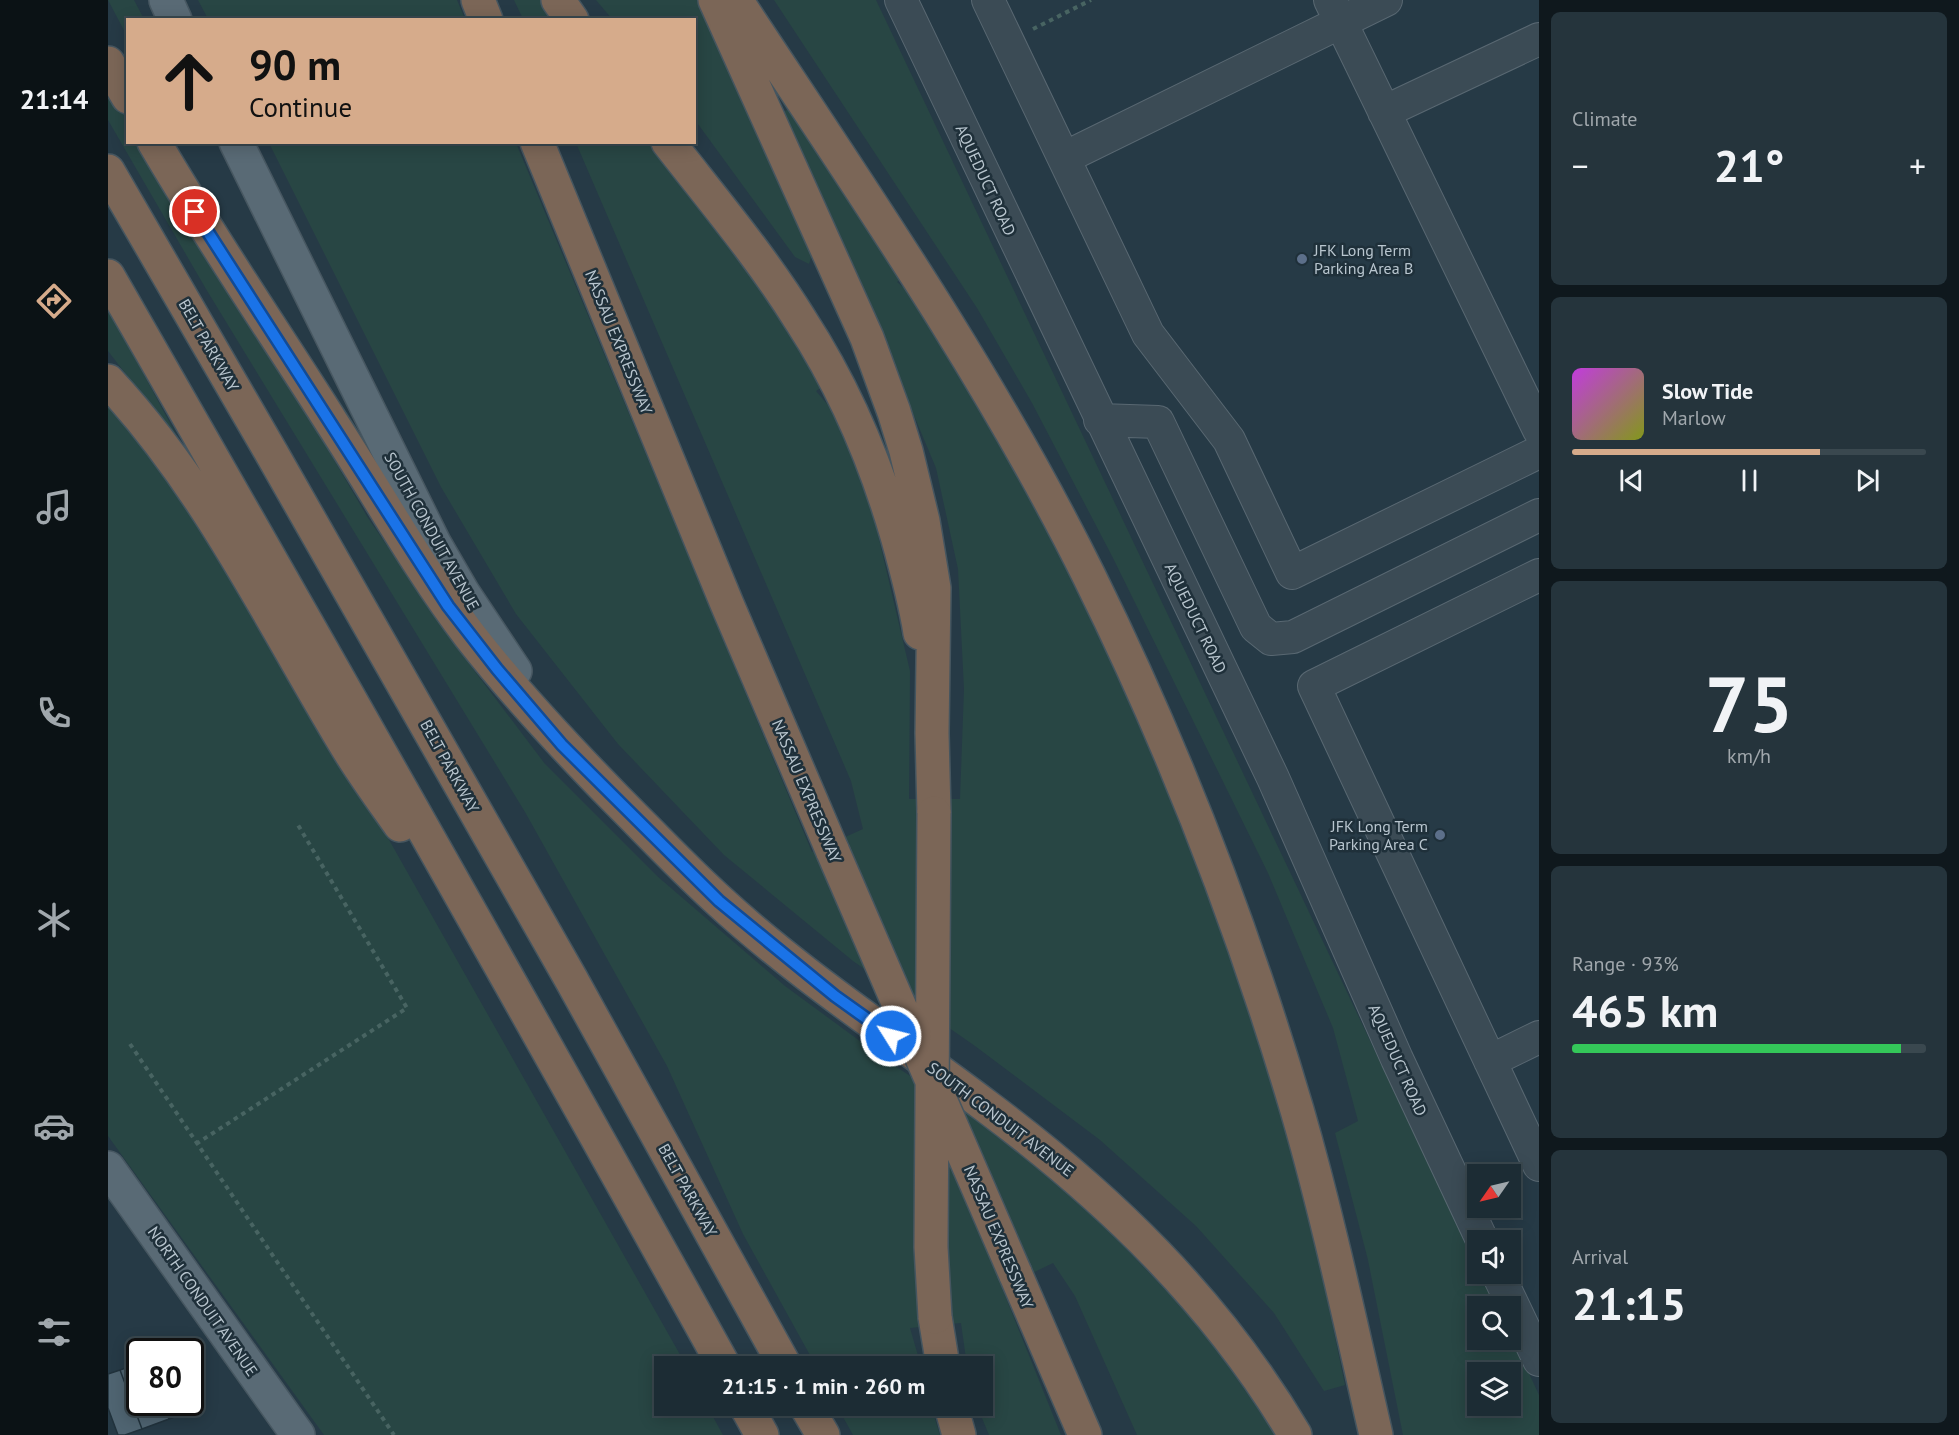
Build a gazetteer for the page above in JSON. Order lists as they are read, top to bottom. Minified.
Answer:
{"streets":{"highway":["NASSAU EXPRESSWAY","BELT PARKWAY","SOUTH CONDUIT AVENUE"],"main road":["NORTH CONDUIT AVENUE"],"street":["AQUEDUCT ROAD"]},"places":["JFK Long Term Parking Area B","JFK Long Term Parking Area C"],"north":"bottom left","page":{"tabs":"21:14","tile":["Climate",["75","km/h"],["Range · 93%","465 km"],["Arrival","21:15"]],"turn":["90 m","Continue"],"heat":["−","21°","+"],"song":["Slow Tide","Marlow"],"limit":"80","trip":"21:15 · 1 min · 260 m"}}
